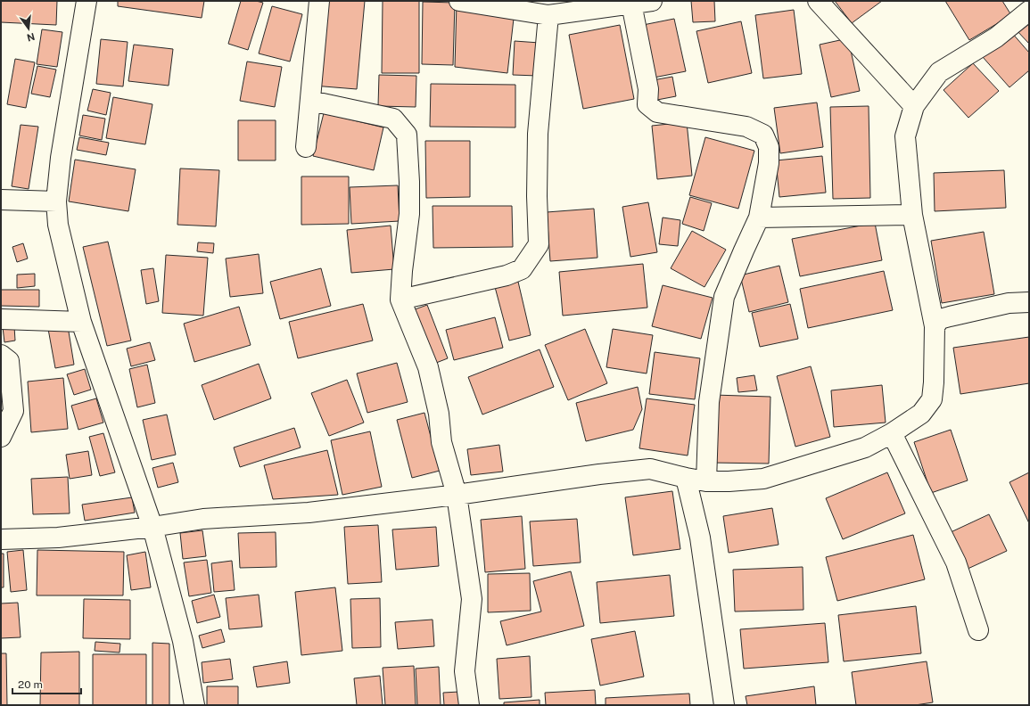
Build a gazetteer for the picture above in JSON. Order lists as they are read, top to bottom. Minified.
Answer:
{"scale_bar":"20 m","north":"bottom"}
